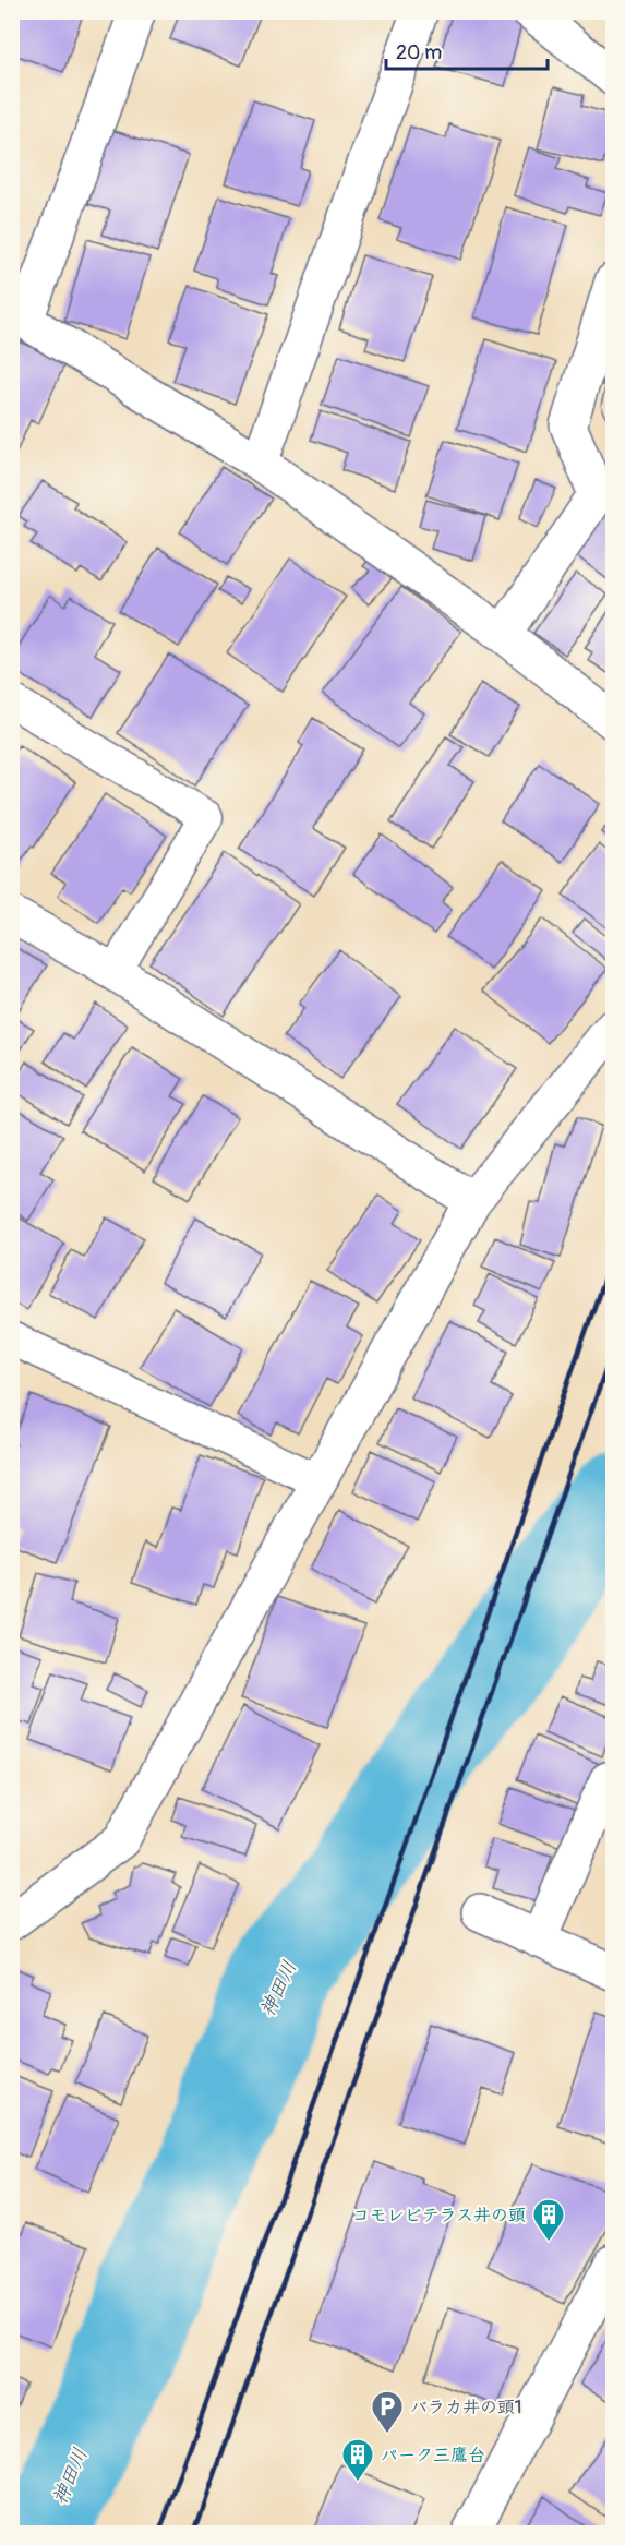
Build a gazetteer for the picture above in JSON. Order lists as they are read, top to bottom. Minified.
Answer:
{"water":["神田川"],"places":{"building":["コモレビテラス井の頭","パーク三鷹台"],"parking":["バラカ井の頭1"]},"scale_bar":"20 m"}
